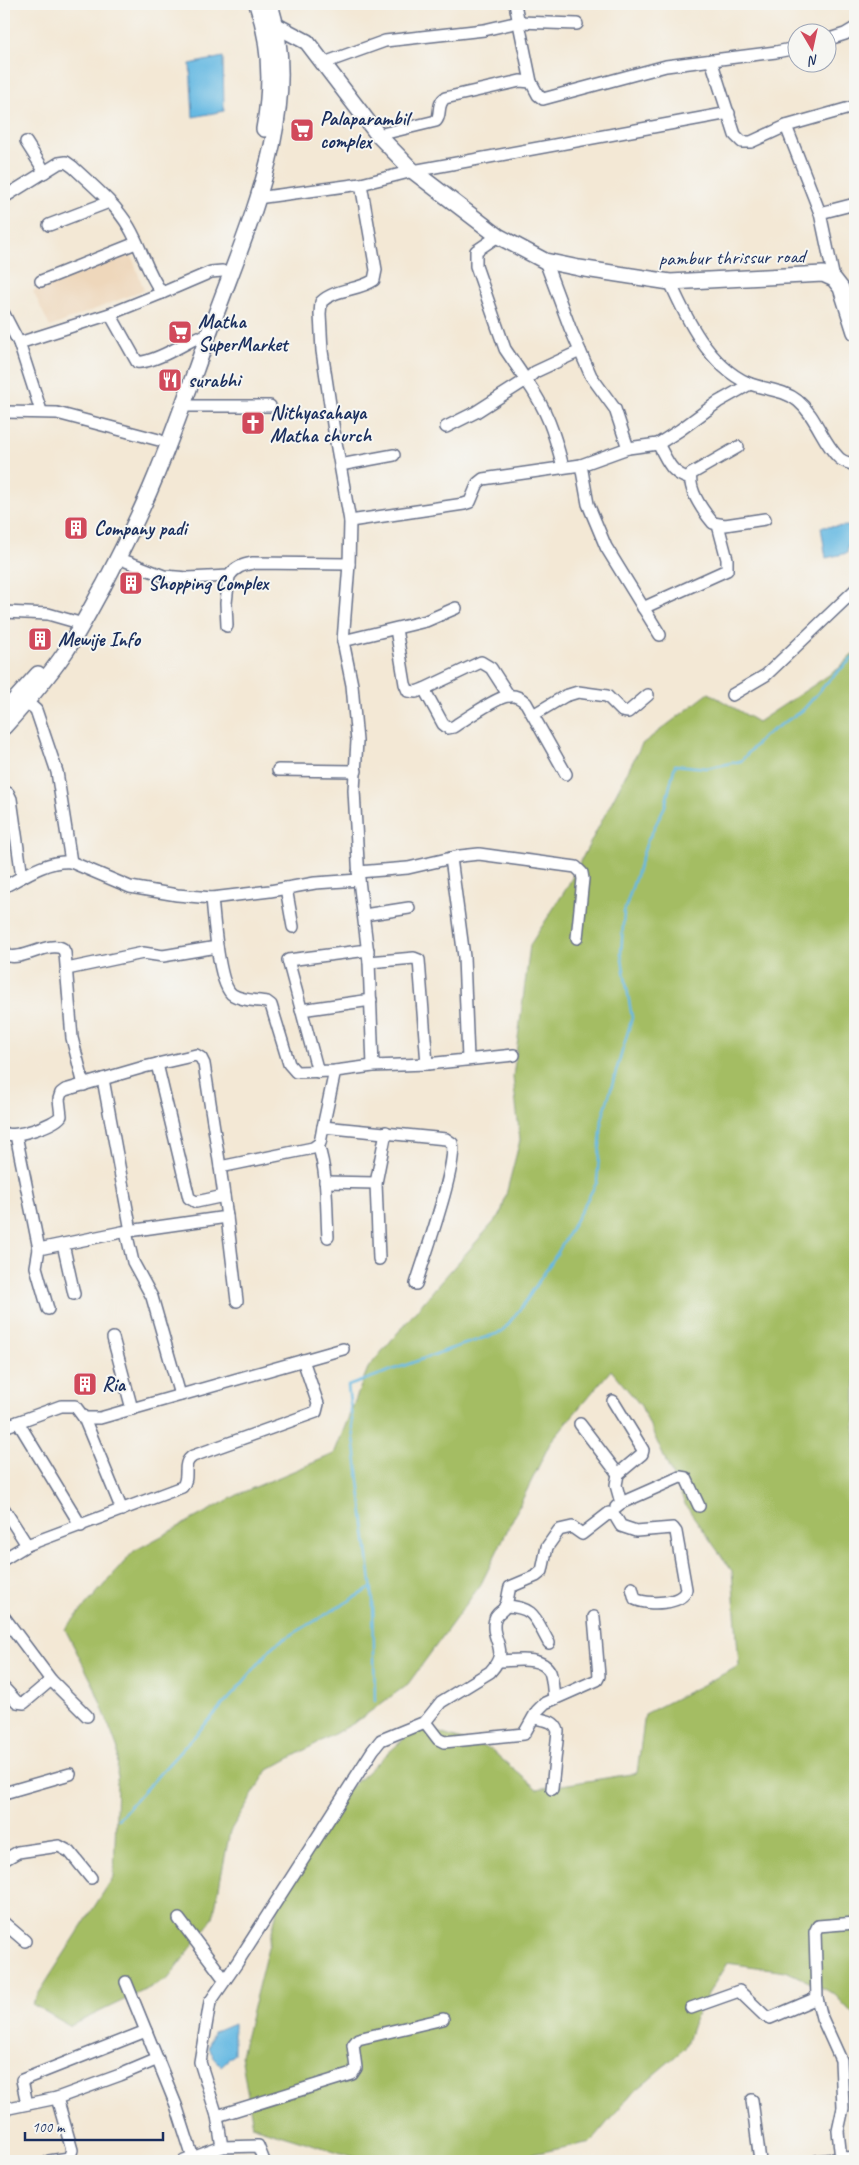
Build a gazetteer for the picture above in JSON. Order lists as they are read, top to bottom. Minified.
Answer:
{"streets":{"main road":["pambur thrissur road"]},"places":{"supermarket":["Palaparambil complex","Matha SuperMarket"],"restaurant":["surabhi"],"church":["Nithyasahaya Matha church"],"building":["Company padi","Shopping Complex","Mewije Info","Ria"]},"scale_bar":"100 m","north":"bottom"}
